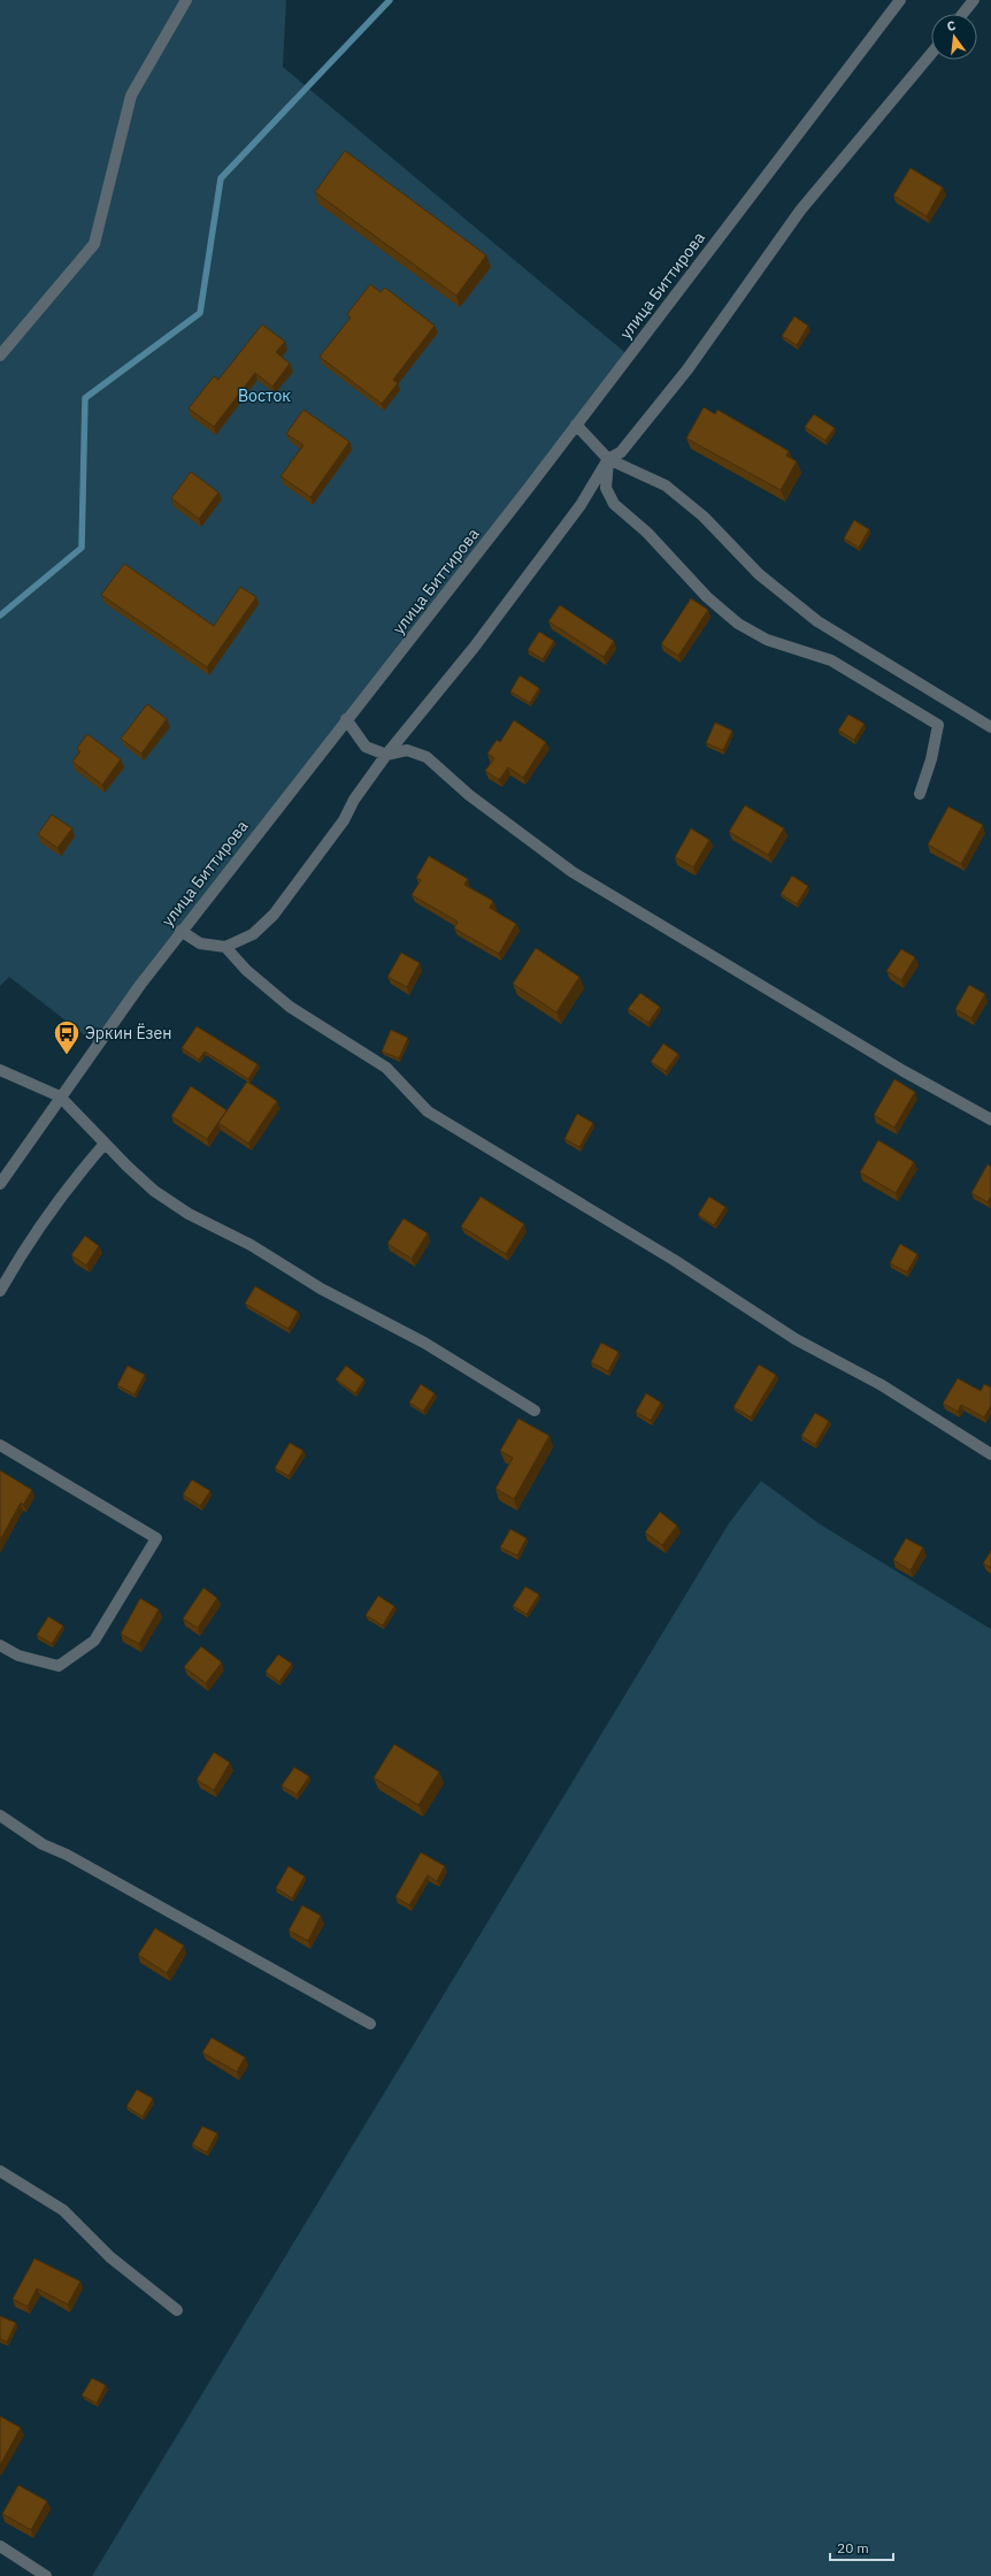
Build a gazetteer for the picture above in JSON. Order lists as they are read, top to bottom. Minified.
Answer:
{"streets":{"street":["улица Биттирова"]},"parks":["Восток"],"places":{"bus stop":["Эркин Ёзен"]},"scale_bar":"20 m","north":"top"}
